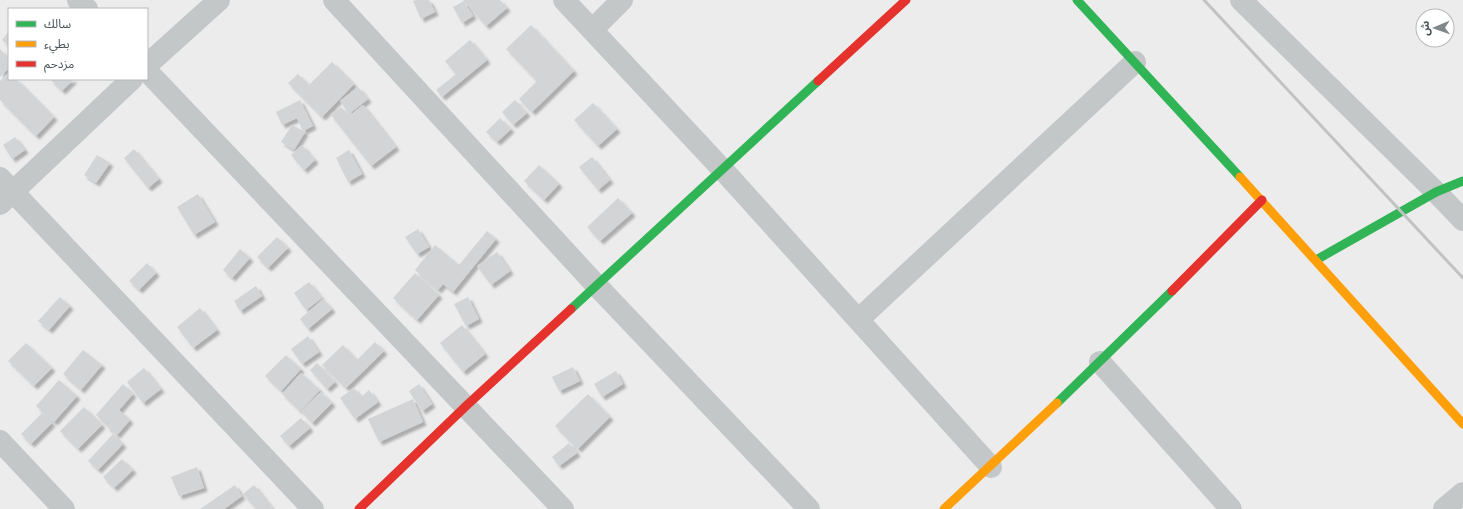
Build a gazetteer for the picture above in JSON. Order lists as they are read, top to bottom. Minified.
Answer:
{"legend":["سالك","بطيء","مزدحم"],"north":"left"}
